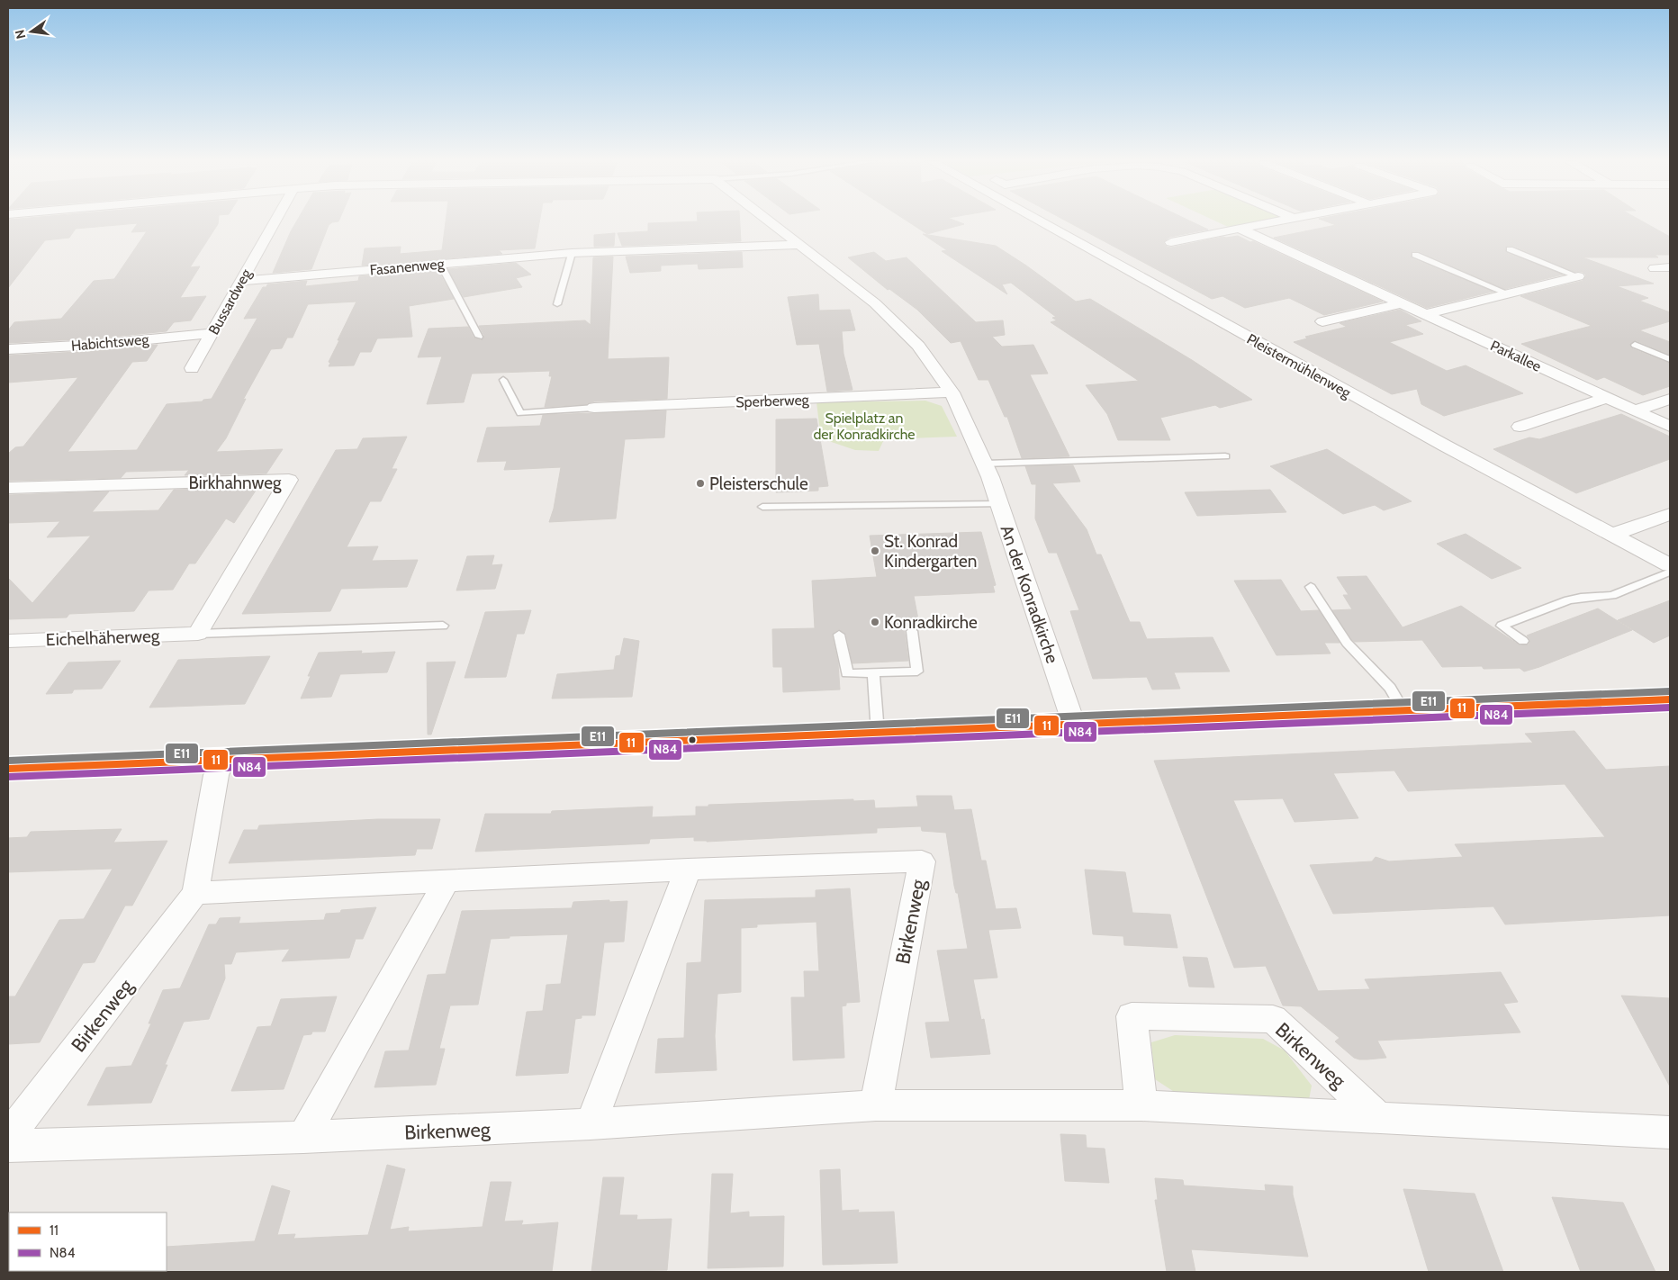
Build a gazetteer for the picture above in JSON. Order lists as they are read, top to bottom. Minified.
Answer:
{"streets":{"street":["Fasanenweg","Bussardweg","Habichtsweg","Parkallee","Pleistermühlenweg","Sperberweg","Birkhahnweg","An der Konradkirche","Eichelhäherweg","Birkenweg"]},"crossings":[["Fasanenweg","Bussardweg"],["Fasanenweg","An der Konradkirche"],["Bussardweg","Habichtsweg"],["Sperberweg","An der Konradkirche"],["Birkhahnweg","Eichelhäherweg"]],"parks":["Spielplatz an der Konradkirche"],"places":["Pleisterschule","St. Konrad Kindergarten","Konradkirche"],"lines":["transit line E11","transit line 11","transit line N84"],"legend":["11","N84"],"north":"left"}
